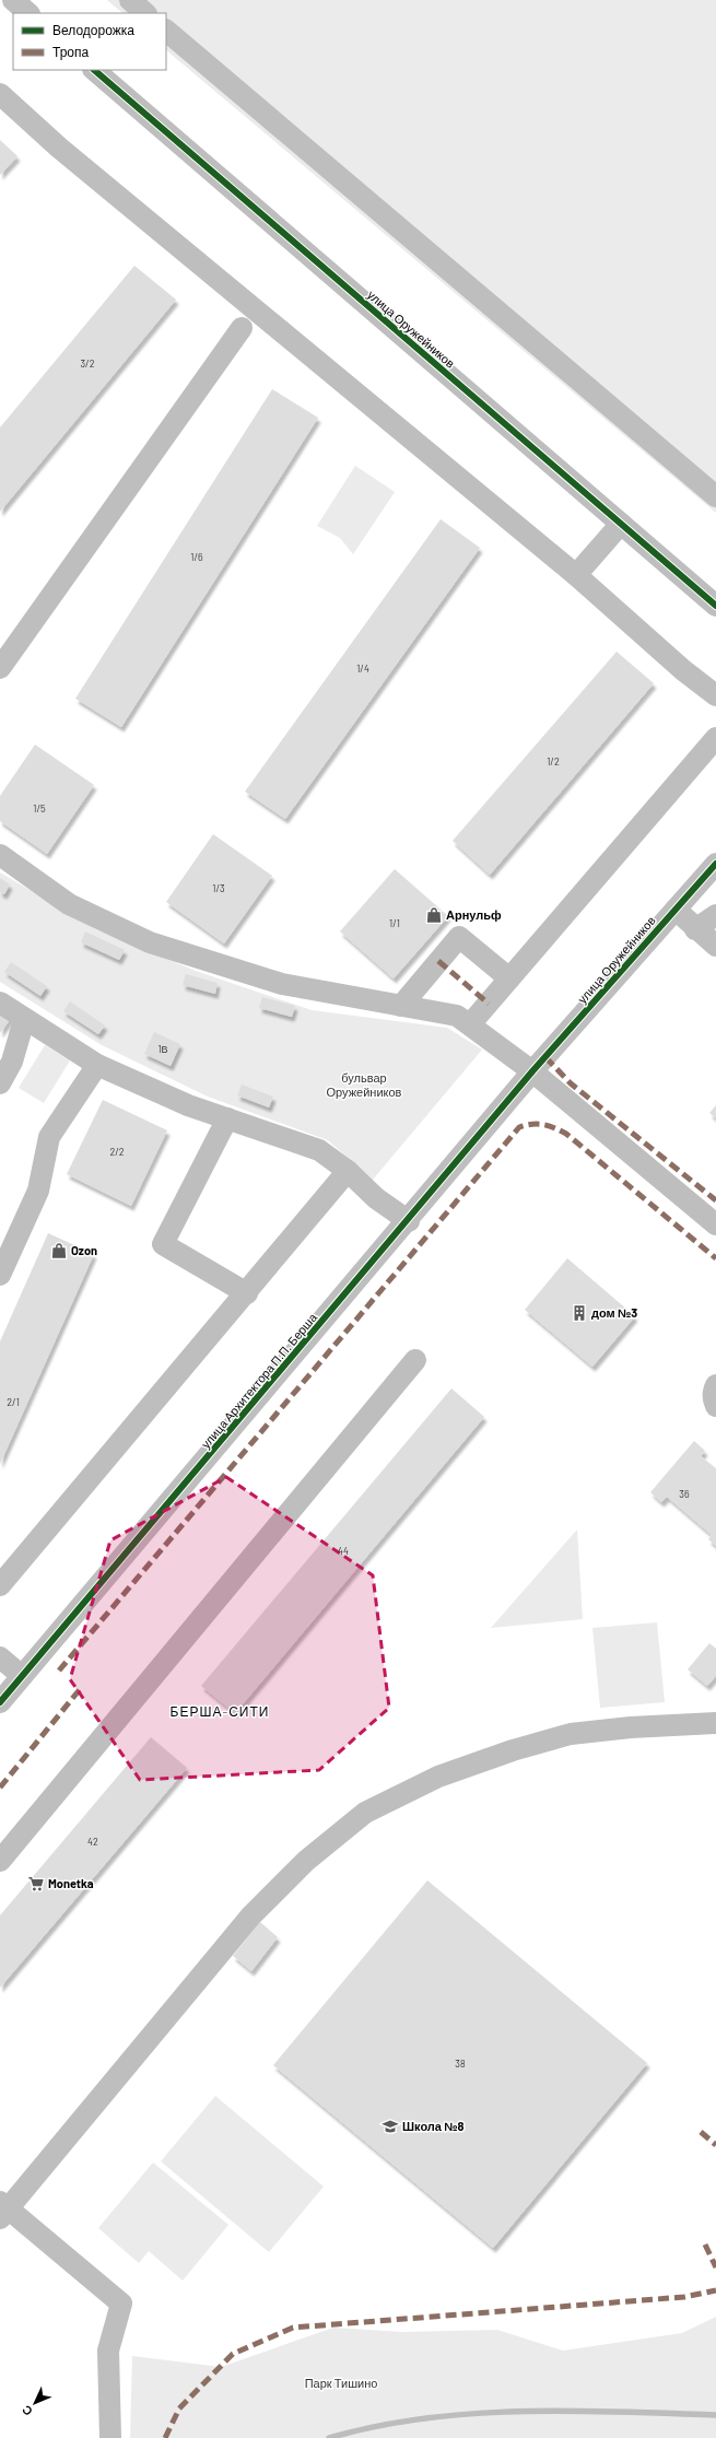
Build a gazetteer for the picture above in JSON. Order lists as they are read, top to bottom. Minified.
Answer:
{"streets":{"street":["улица Оружейников","улица Архитектора П.П. Берша"]},"crossings":[["улица Оружейников","улица Архитектора П.П. Берша"]],"districts":["БЕРША-СИТИ"],"parks":["бульвар Оружейников","Парк Тишино"],"places":{"shop":["Арнульф","Ozon"],"building":["дом №3"],"supermarket":["Monetka"],"school or university":["Школа №8"]},"house_numbers":["3/2","1/6","1/4","1/2","1/5","1/3","1/1","1В","2/2","2/1","36","44","42","38"],"legend":["Велодорожка","Тропа"],"north":"bottom left"}
